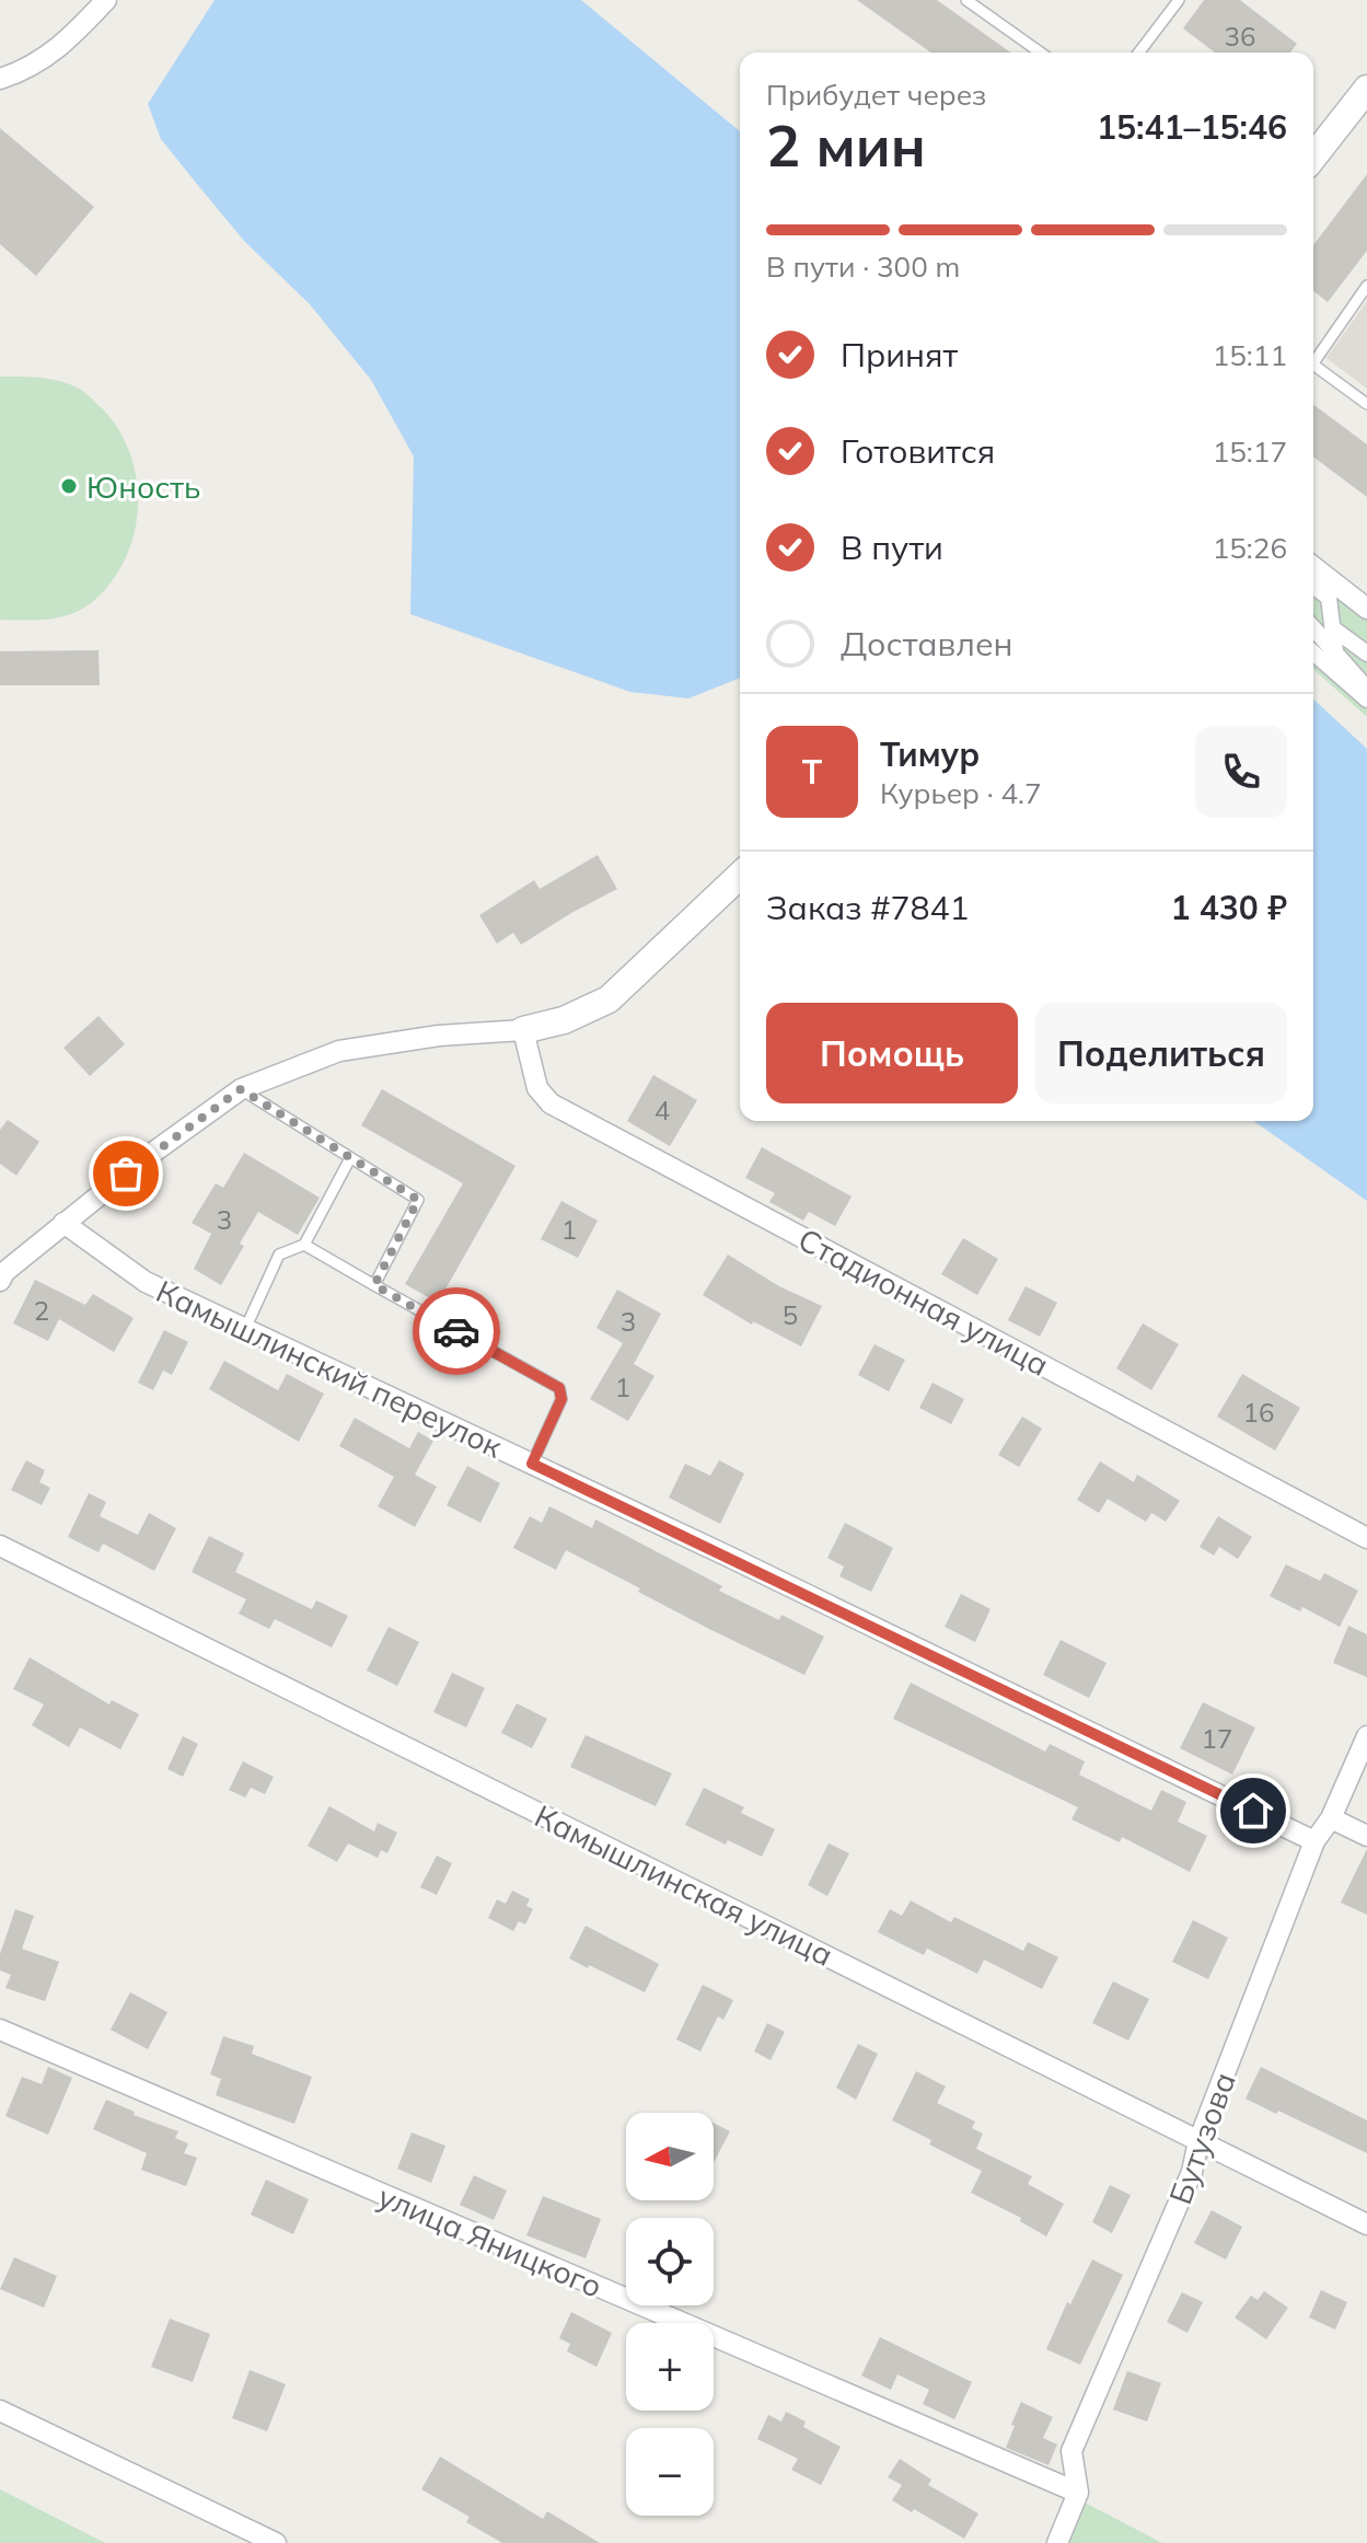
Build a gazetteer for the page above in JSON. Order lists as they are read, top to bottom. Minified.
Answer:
{"streets":{"street":["Стадионная улица","Камышлинский переулок","Камышлинская улица","Бутузова","улица Яницкого"]},"crossings":[["Камышлинский переулок","Бутузова"],["Камышлинская улица","Бутузова"],["Бутузова","улица Яницкого"]],"places":["Юность"],"house_numbers":["36","4","3","1","2","5","3","1","16","17"],"north":"left","page":{"heading":["2 мин","Прибудет через","15:41–15:46"],"panel":["Тимур","Курьер · 4.7","Заказ #7841","1 430 ₽"],"bar":"В пути · 300 m","list":[["Принят","15:11"],["Готовится","15:17"],["В пути","15:26"],"Доставлен"],"round":"Т","buttons":["Помощь","Поделиться"],"map_buttons":["+","−"]}}
